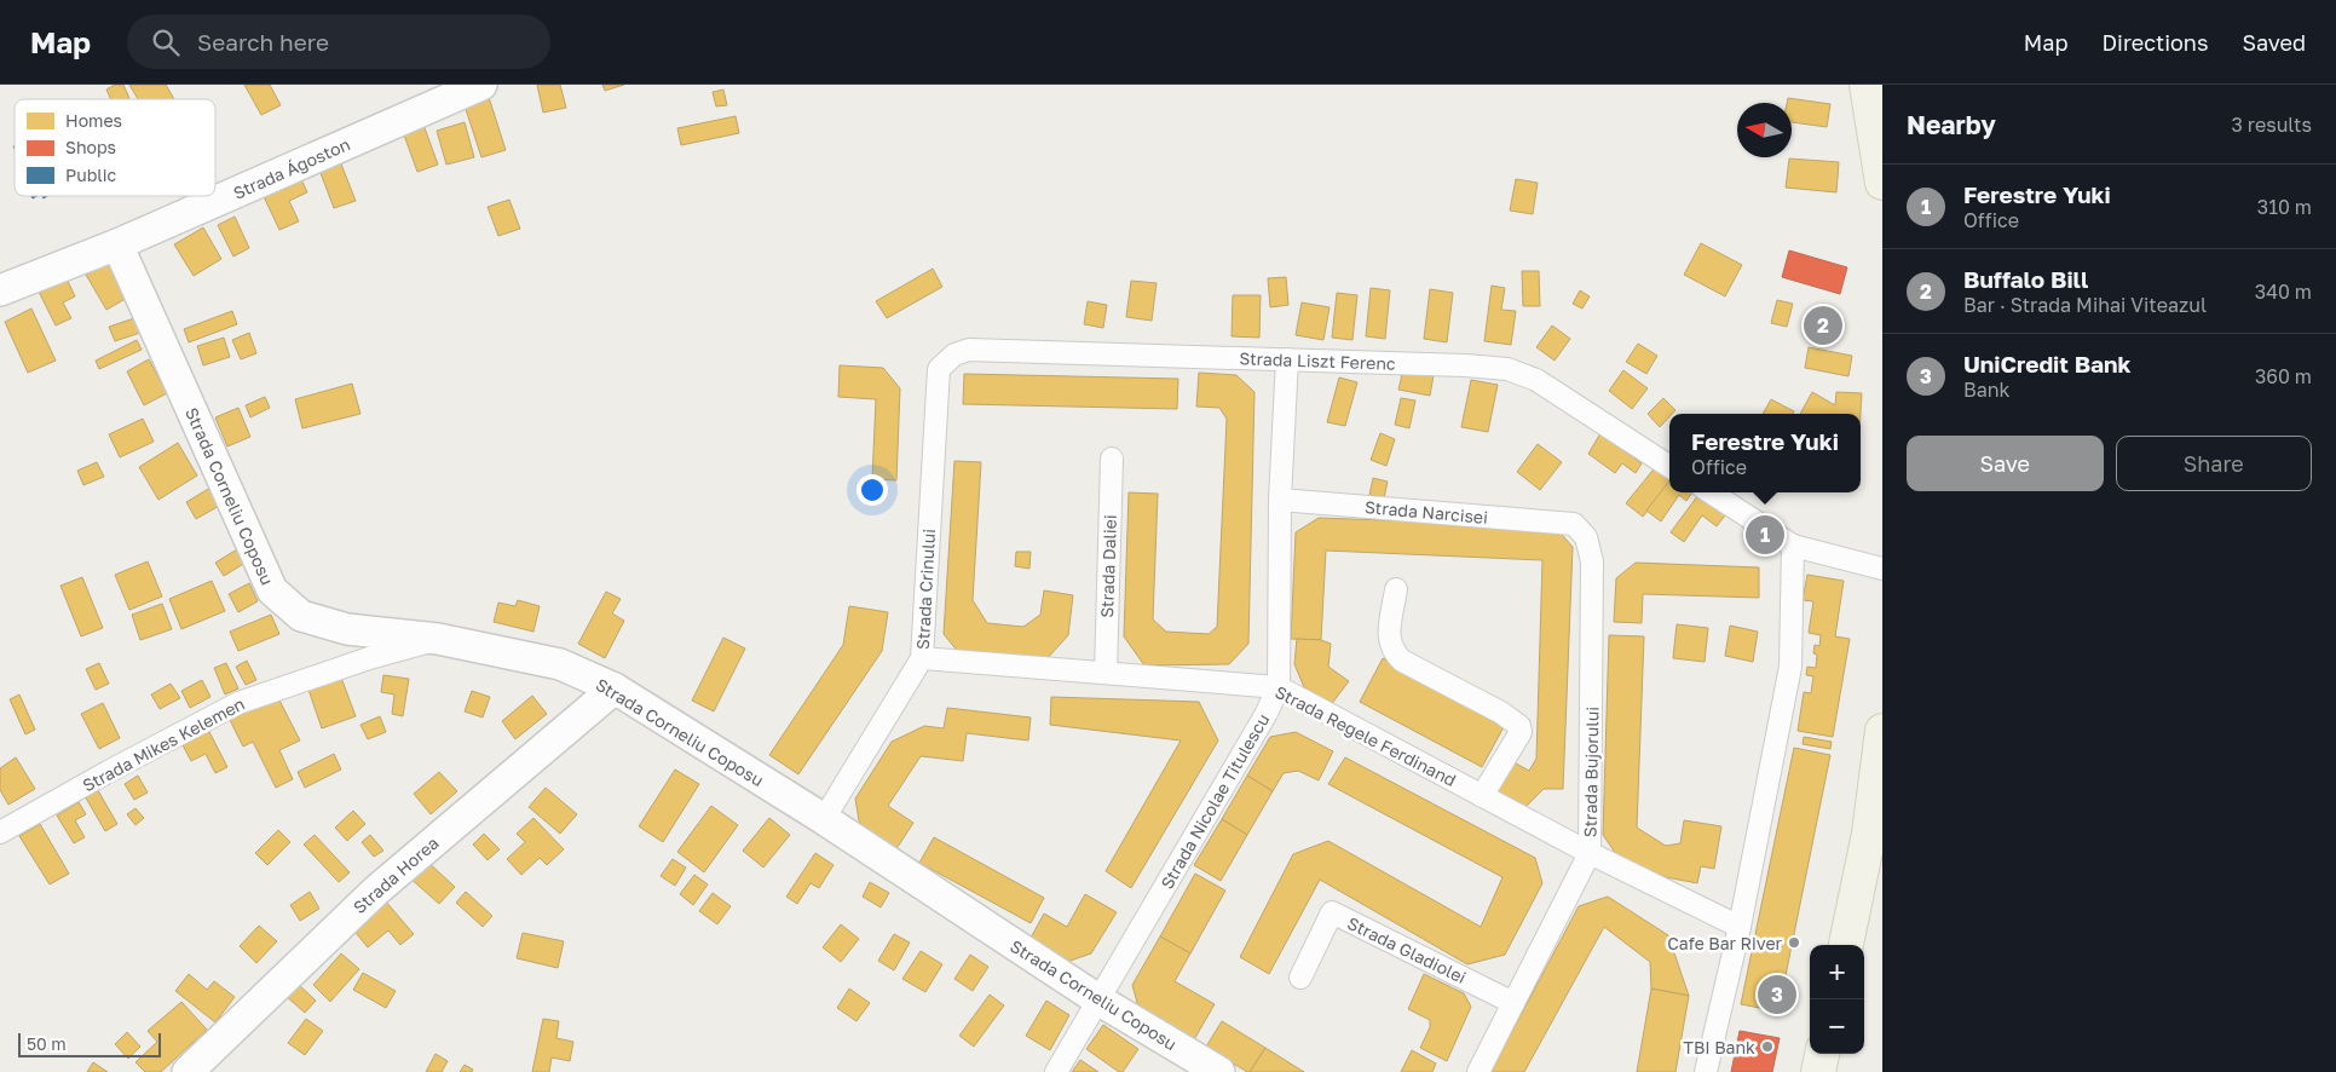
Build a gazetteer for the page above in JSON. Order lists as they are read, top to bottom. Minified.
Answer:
{"streets":{"street":["Strada Ágoston","Strada Liszt Ferenc","Strada Corneliu Coposu","Strada Narcisei","Strada Daliei","Strada Crinului","Strada Regele Ferdinand","Strada Mikes Kelemen","Strada Bujorului","Strada Nicolae Titulescu","Strada Horea","Strada Gladiolei"]},"crossings":[["Strada Ágoston","Strada Corneliu Coposu"],["Strada Liszt Ferenc","Strada Crinului"],["Strada Liszt Ferenc","Strada Nicolae Titulescu"],["Strada Corneliu Coposu","Strada Crinului"],["Strada Corneliu Coposu","Strada Mikes Kelemen"],["Strada Corneliu Coposu","Strada Nicolae Titulescu"],["Strada Corneliu Coposu","Strada Horea"],["Strada Narcisei","Strada Bujorului"],["Strada Narcisei","Strada Nicolae Titulescu"],["Strada Daliei","Strada Regele Ferdinand"],["Strada Crinului","Strada Regele Ferdinand"],["Strada Regele Ferdinand","Strada Bujorului"],["Strada Regele Ferdinand","Strada Nicolae Titulescu"],["Strada Bujorului","Strada Gladiolei"]],"places":["Cafe Bar River","TBI Bank"],"legend":["Homes","Shops","Public"],"scale_bar":"50 m","north":"left","page":{"header":"Map","search":"Search here","nav":["Map","Directions","Saved"],"heading":["Nearby","3 results"],"list":[{"mark":"1","name":"Ferestre Yuki","note":"Office","value":"310 m"},{"mark":"2","name":"Buffalo Bill","note":"Bar · Strada Mihai Viteazul","value":"340 m"},{"mark":"3","name":"UniCredit Bank","note":"Bank","value":"360 m"}],"pins":["2","1","3"],"popup":["Ferestre Yuki","Office"],"buttons":["Save","Share"],"map_buttons":["+","−"],"scale":"50 m"}}
